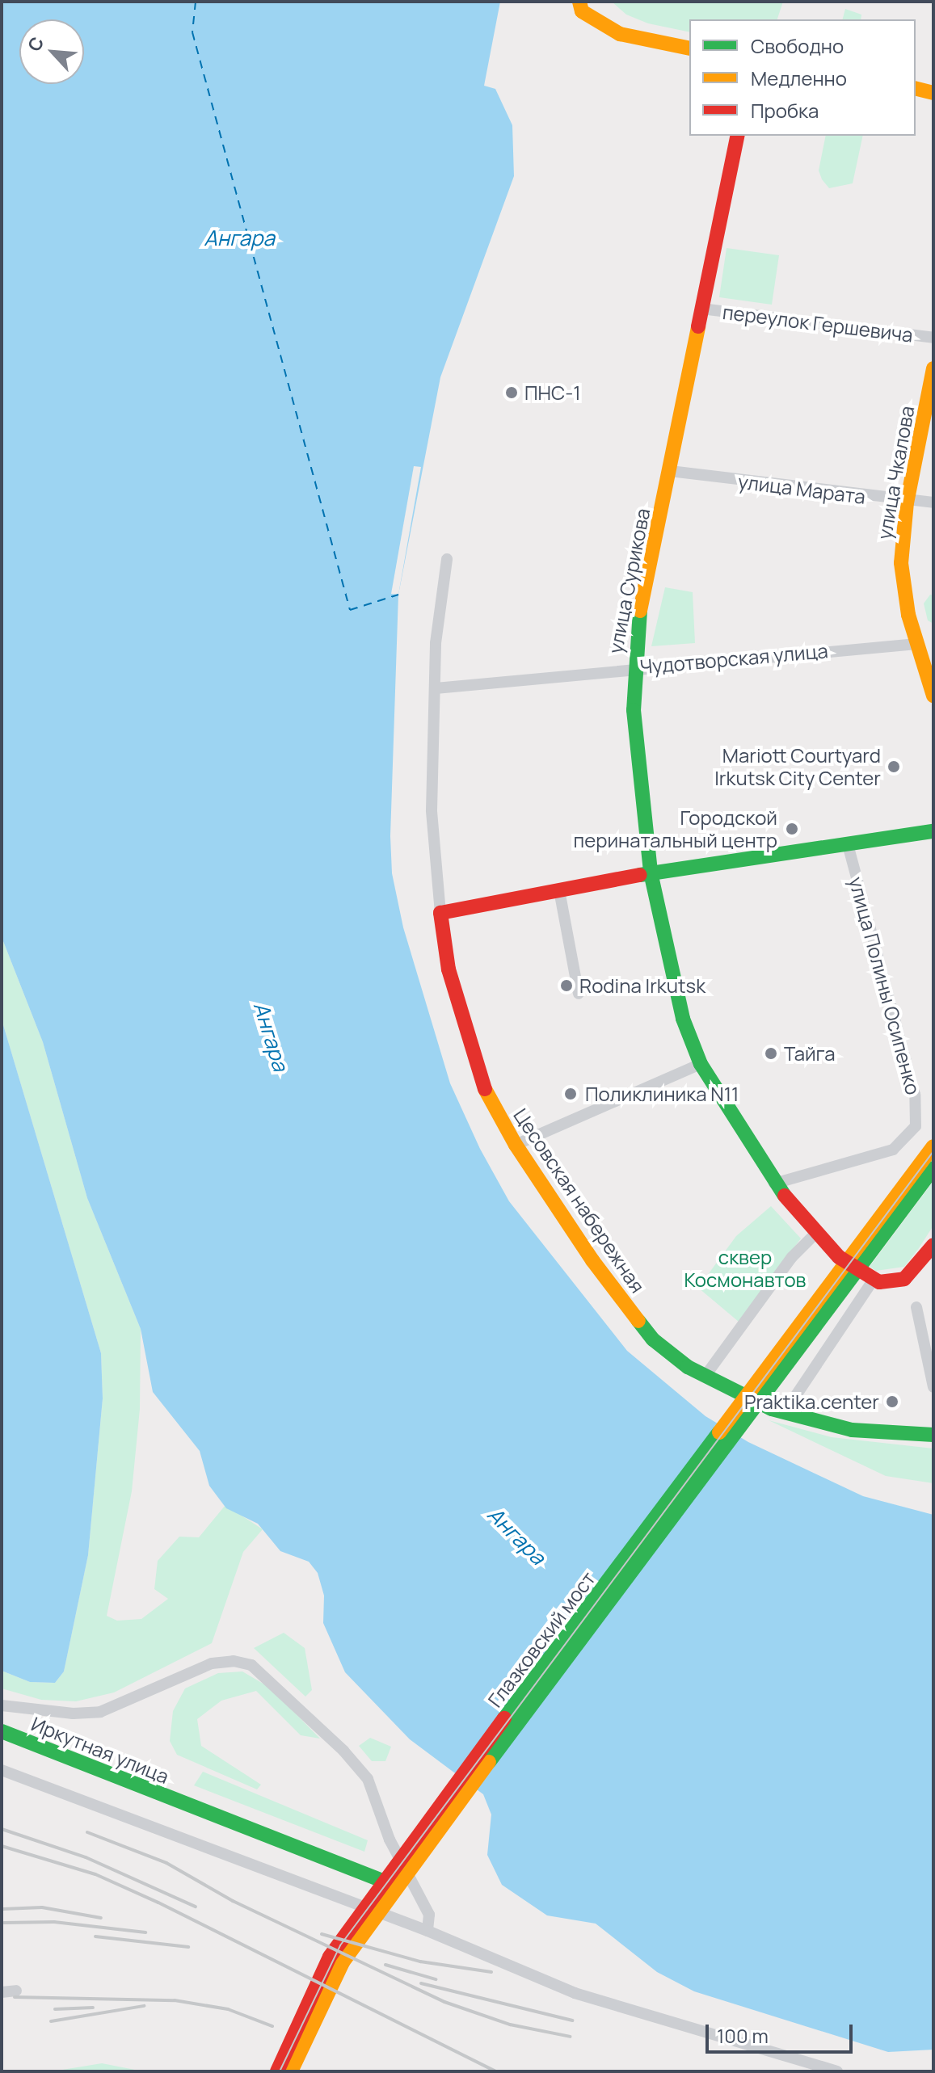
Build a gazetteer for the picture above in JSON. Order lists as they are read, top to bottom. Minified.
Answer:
{"streets":{"main road":["улица Чкалова","улица Сурикова","Цесовская набережная","Глазковский мост","Иркутная улица"],"street":["переулок Гершевича","улица Марата","Чудотворская улица","улица Полины Осипенко"]},"crossings":[["переулок Гершевича","улица Сурикова"],["улица Чкалова","улица Марата"],["улица Чкалова","Чудотворская улица"],["улица Марата","улица Сурикова"],["улица Сурикова","Чудотворская улица"],["улица Сурикова","улица Полины Осипенко"],["Чудотворская улица","Цесовская набережная"],["Глазковский мост","Иркутная улица"]],"water":["Ангара"],"parks":["сквер Космонавтов"],"places":["ПНС-1","Mariott Courtyard Irkutsk City Center","Городской перинатальный центр","Rodina Irkutsk","Тайга","Поликлиника N11","Praktika.center"],"legend":["Свободно","Медленно","Пробка"],"scale_bar":"100 m","north":"top left"}
